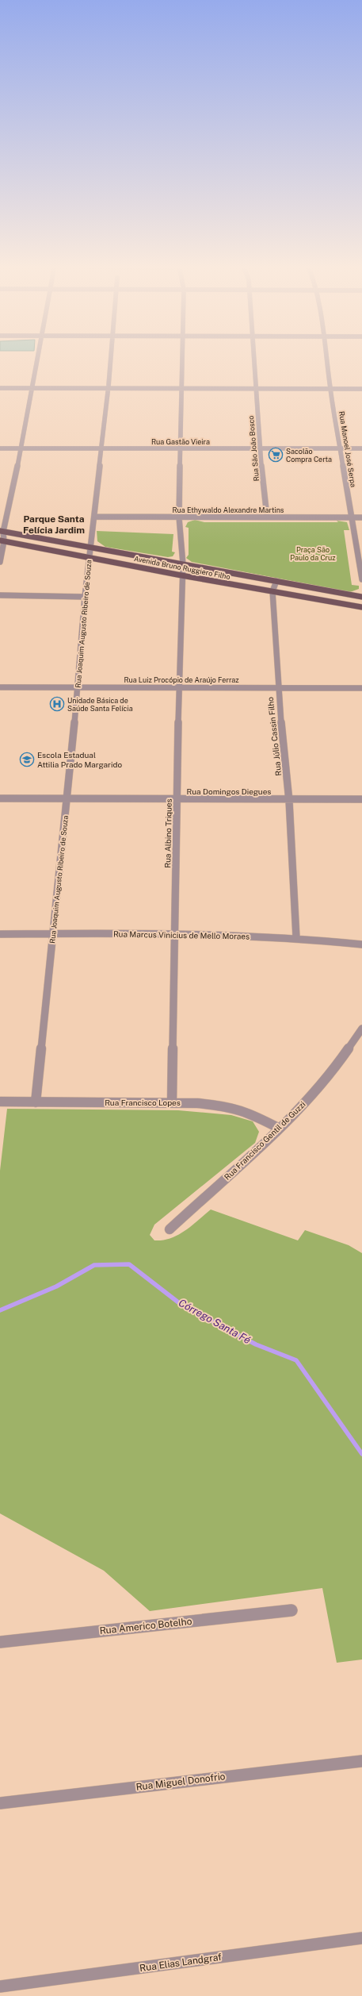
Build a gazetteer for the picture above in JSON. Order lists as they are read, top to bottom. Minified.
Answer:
{"streets":{"main road":["Avenida Bruno Ruggiero Filho"],"street":["Rua Gastão Vieira","Rua São João Bosco","Rua Manoel José Serpa","Rua Ethywaldo Alexandre Martins","Rua Joaquim Augusto Ribeiro de Souza","Rua Luiz Procópio de Araújo Ferraz","Rua Júlio Cassin Filho","Rua Domingos Diegues","Rua Albino Triques","Rua Marcus Vinicius de Mello Moraes","Rua Francisco Lopes","Rua Francisco Gentil de Guzzi","Rua Americo Botelho","Rua Miguel Donofrio","Rua Elias Landgraf"]},"crossings":[["Rua Gastão Vieira","Rua São João Bosco"],["Rua Gastão Vieira","Rua Manoel José Serpa"],["Rua Gastão Vieira","Rua Joaquim Augusto Ribeiro de Souza"],["Rua Gastão Vieira","Rua Albino Triques"],["Rua São João Bosco","Rua Ethywaldo Alexandre Martins"],["Rua Manoel José Serpa","Rua Ethywaldo Alexandre Martins"],["Rua Ethywaldo Alexandre Martins","Rua Joaquim Augusto Ribeiro de Souza"],["Rua Ethywaldo Alexandre Martins","Rua Albino Triques"],["Avenida Bruno Ruggiero Filho","Rua Joaquim Augusto Ribeiro de Souza"],["Avenida Bruno Ruggiero Filho","Rua Júlio Cassin Filho"],["Avenida Bruno Ruggiero Filho","Rua Albino Triques"],["Rua Joaquim Augusto Ribeiro de Souza","Rua Luiz Procópio de Araújo Ferraz"],["Rua Joaquim Augusto Ribeiro de Souza","Rua Domingos Diegues"],["Rua Joaquim Augusto Ribeiro de Souza","Rua Marcus Vinicius de Mello Moraes"],["Rua Joaquim Augusto Ribeiro de Souza","Rua Francisco Lopes"],["Rua Luiz Procópio de Araújo Ferraz","Rua Júlio Cassin Filho"],["Rua Luiz Procópio de Araújo Ferraz","Rua Albino Triques"],["Rua Júlio Cassin Filho","Rua Domingos Diegues"],["Rua Júlio Cassin Filho","Rua Marcus Vinicius de Mello Moraes"],["Rua Domingos Diegues","Rua Albino Triques"],["Rua Albino Triques","Rua Marcus Vinicius de Mello Moraes"],["Rua Albino Triques","Rua Francisco Lopes"],["Rua Francisco Lopes","Rua Francisco Gentil de Guzzi"]],"districts":["Parque Santa Felícia Jardim"],"water":["Córrego Santa Fé"],"parks":["Praça São Paulo da Cruz"],"places":{"supermarket":["Sacolão Compra Certa"],"hospital":["Unidade Básica de Saúde Santa Felícia"],"school or university":["Escola Estadual Attilia Prado Margarido"]}}
